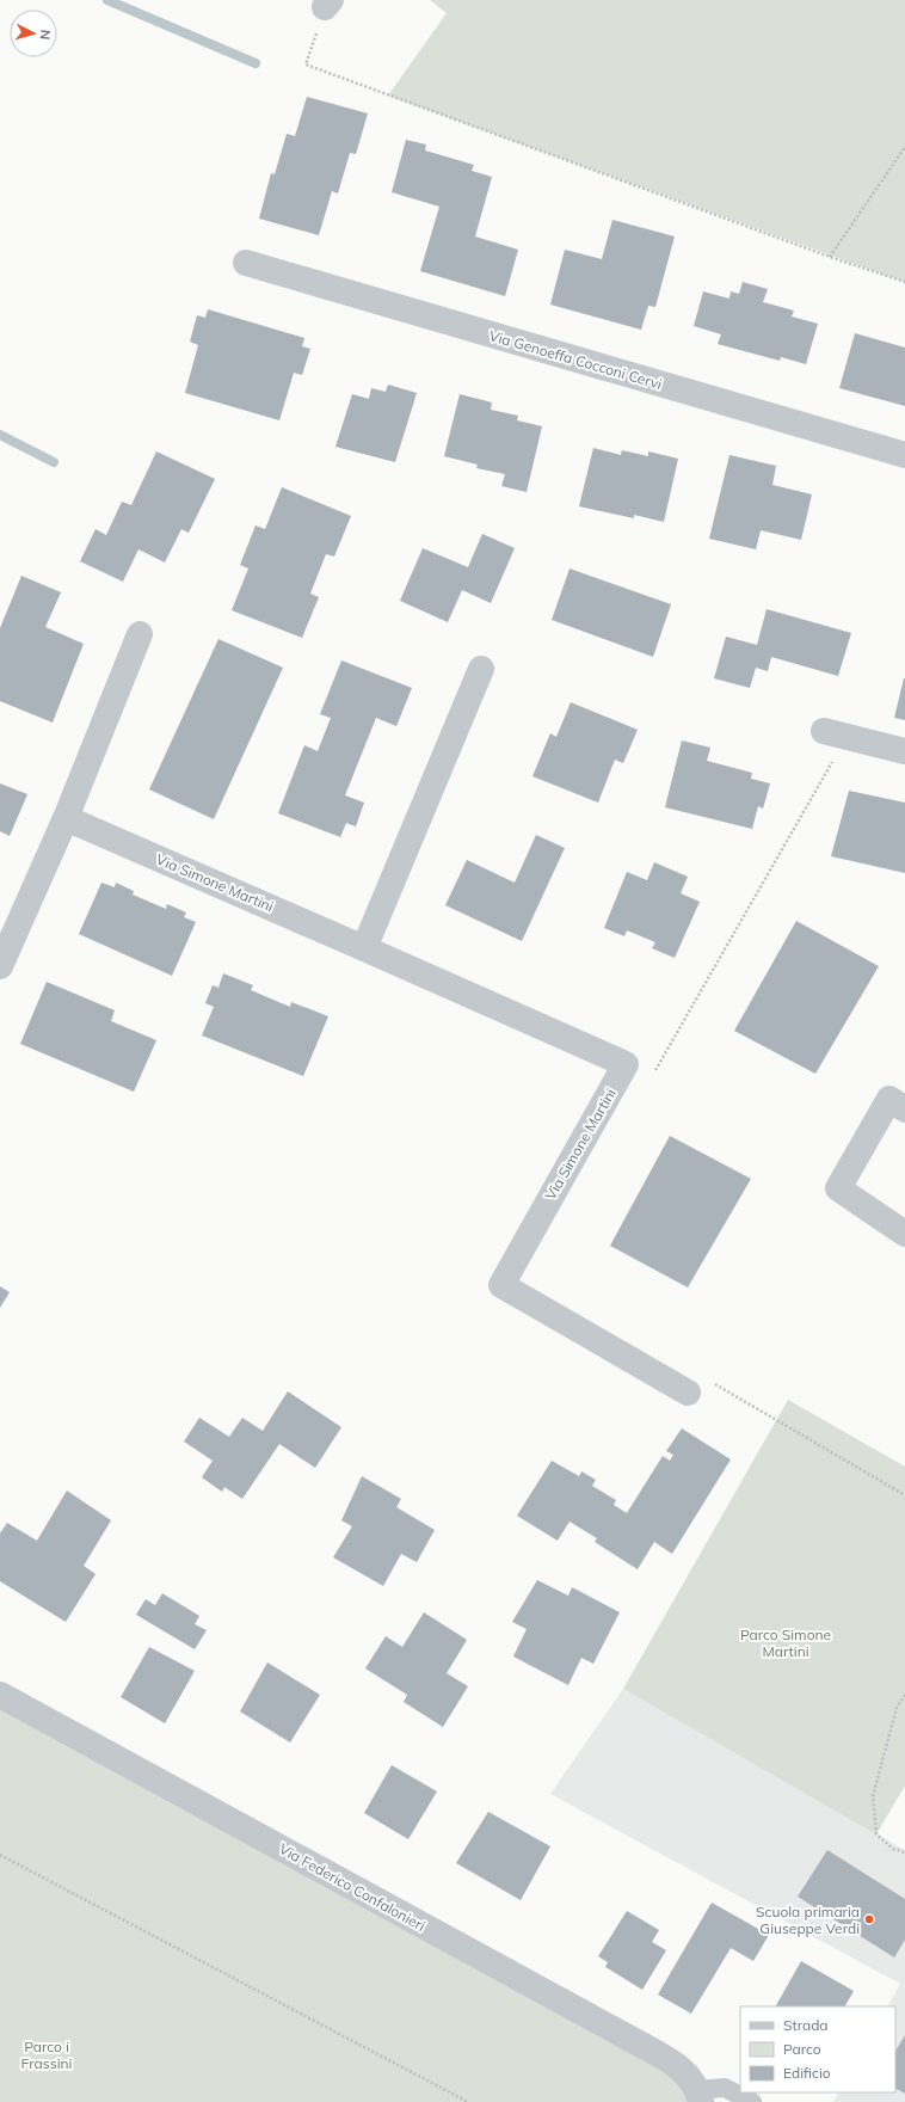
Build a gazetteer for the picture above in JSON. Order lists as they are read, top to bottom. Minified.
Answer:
{"streets":{"street":["Via Genoeffa Cocconi Cervi","Via Simone Martini","Via Federico Confalonieri"]},"parks":["Parco Simone Martini","Parco i Frassini"],"places":["Scuola primaria Giuseppe Verdi"],"legend":["Strada","Parco","Edificio"],"north":"right"}
